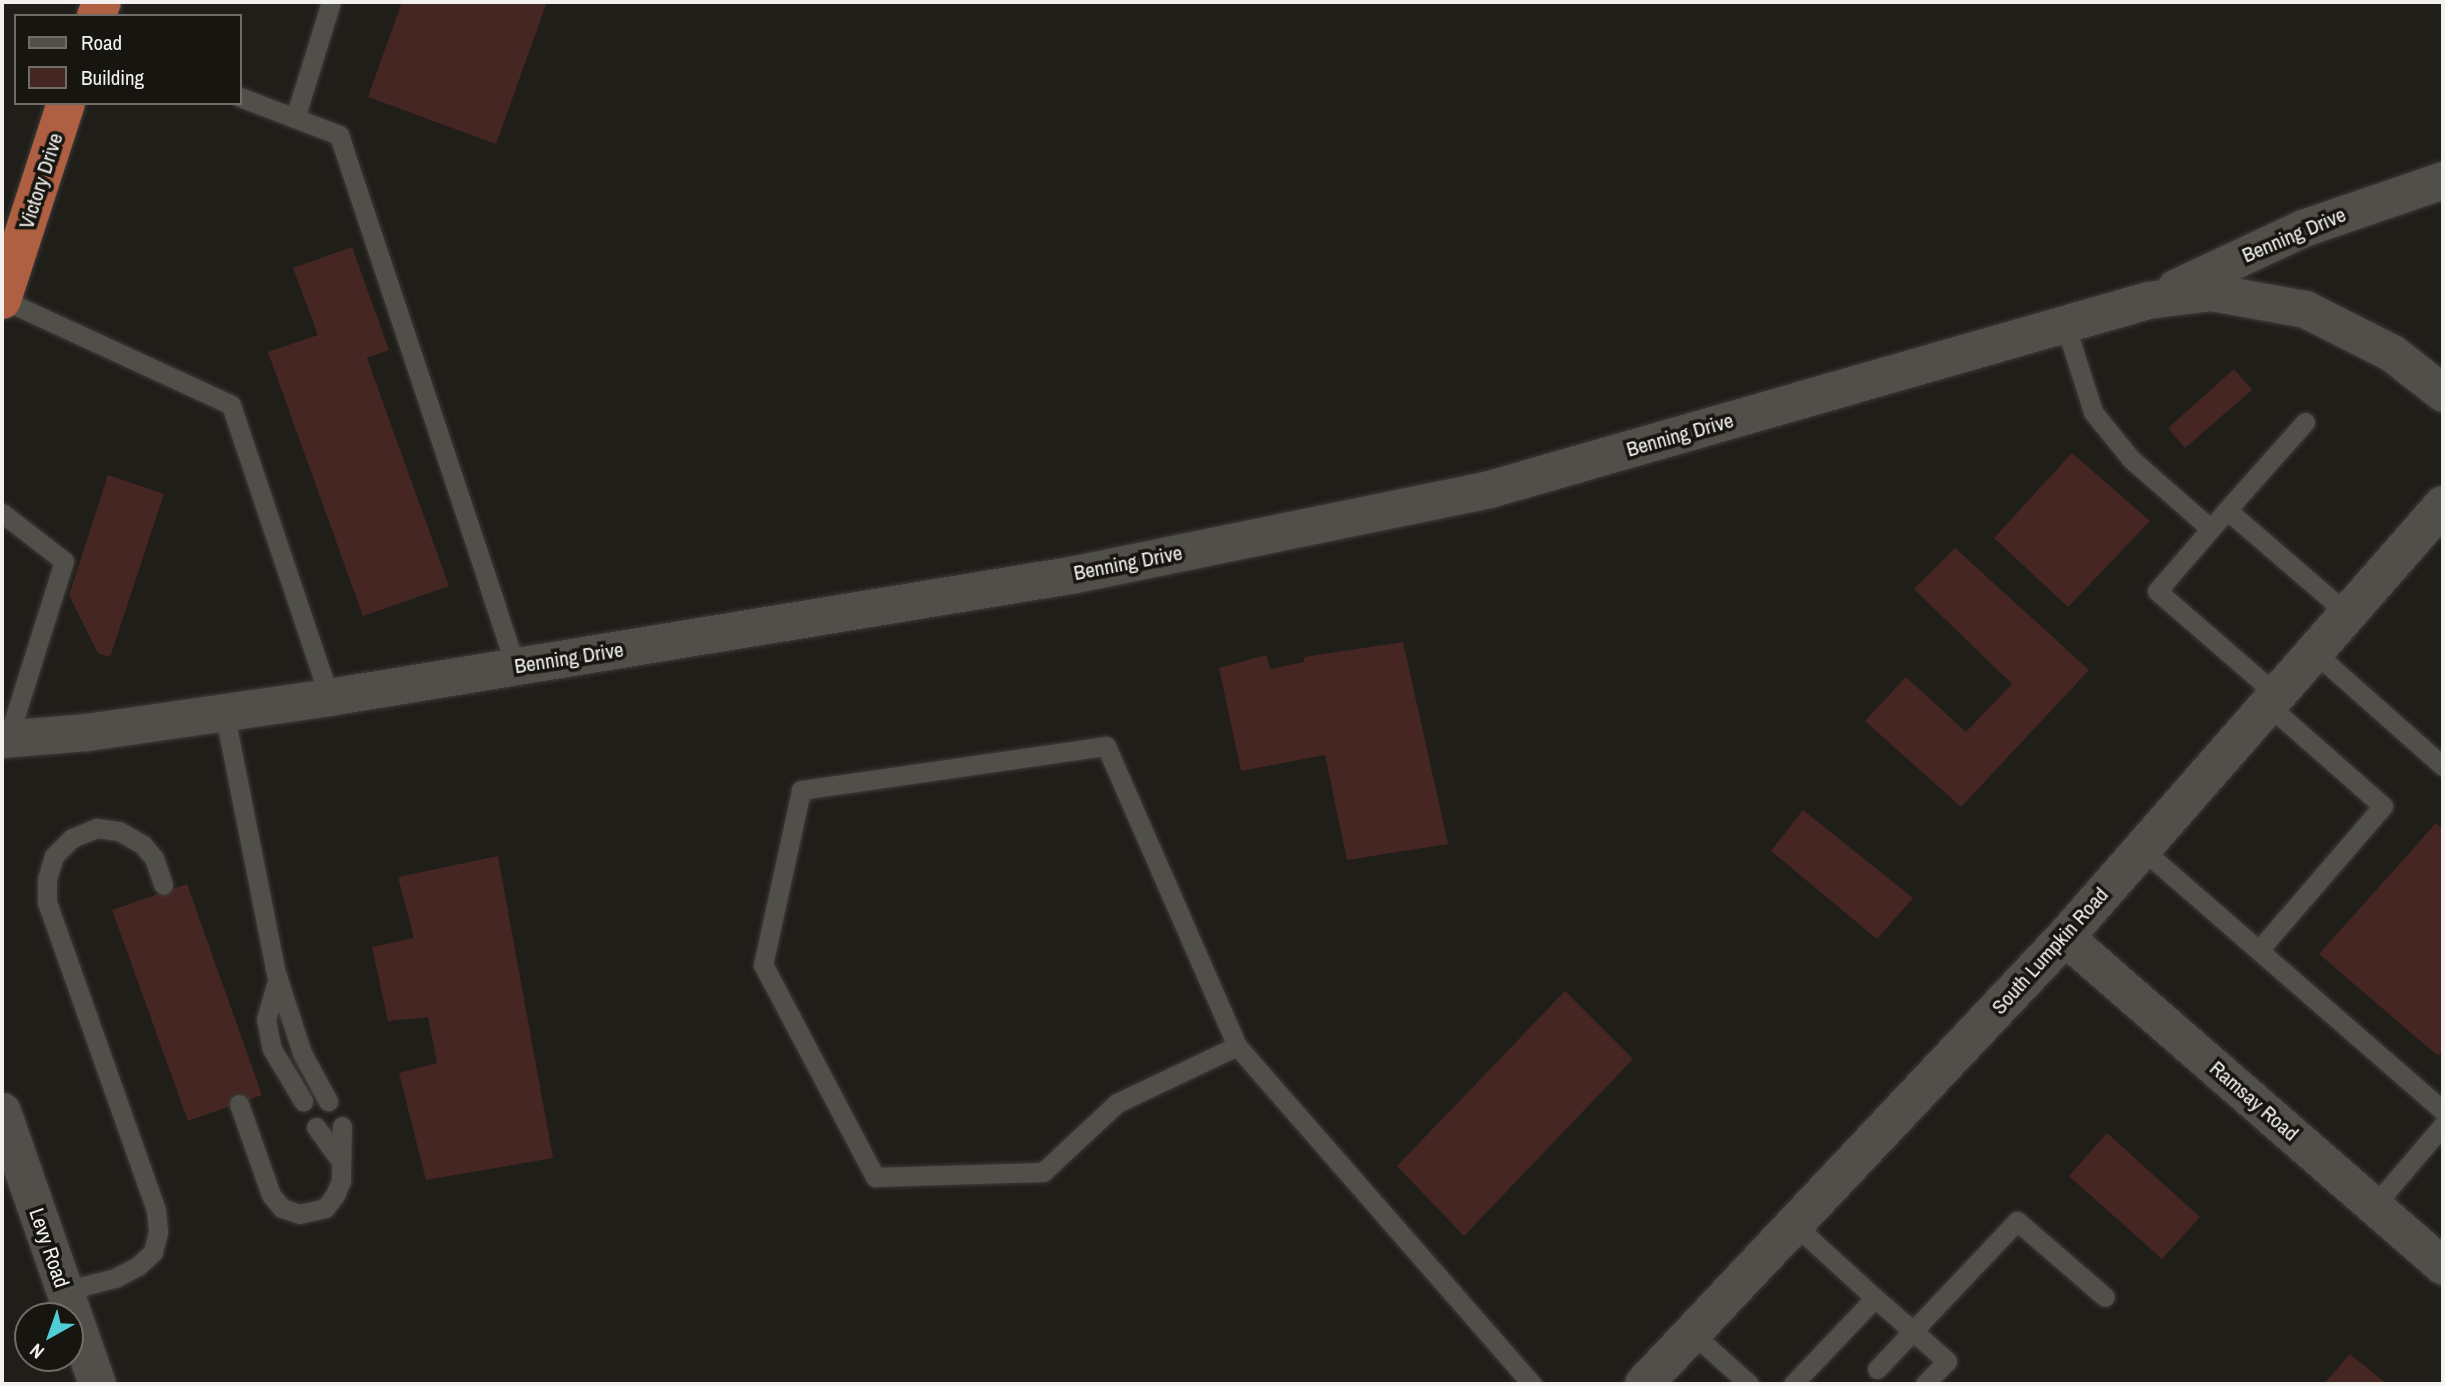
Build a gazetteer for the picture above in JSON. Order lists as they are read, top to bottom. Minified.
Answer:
{"streets":{"highway":["Victory Drive"],"main road":["South Lumpkin Road"],"street":["Benning Drive","Ramsay Road","Levy Road"]},"crossings":[["South Lumpkin Road","Ramsay Road"]],"legend":["Road","Building"],"north":"bottom left"}
